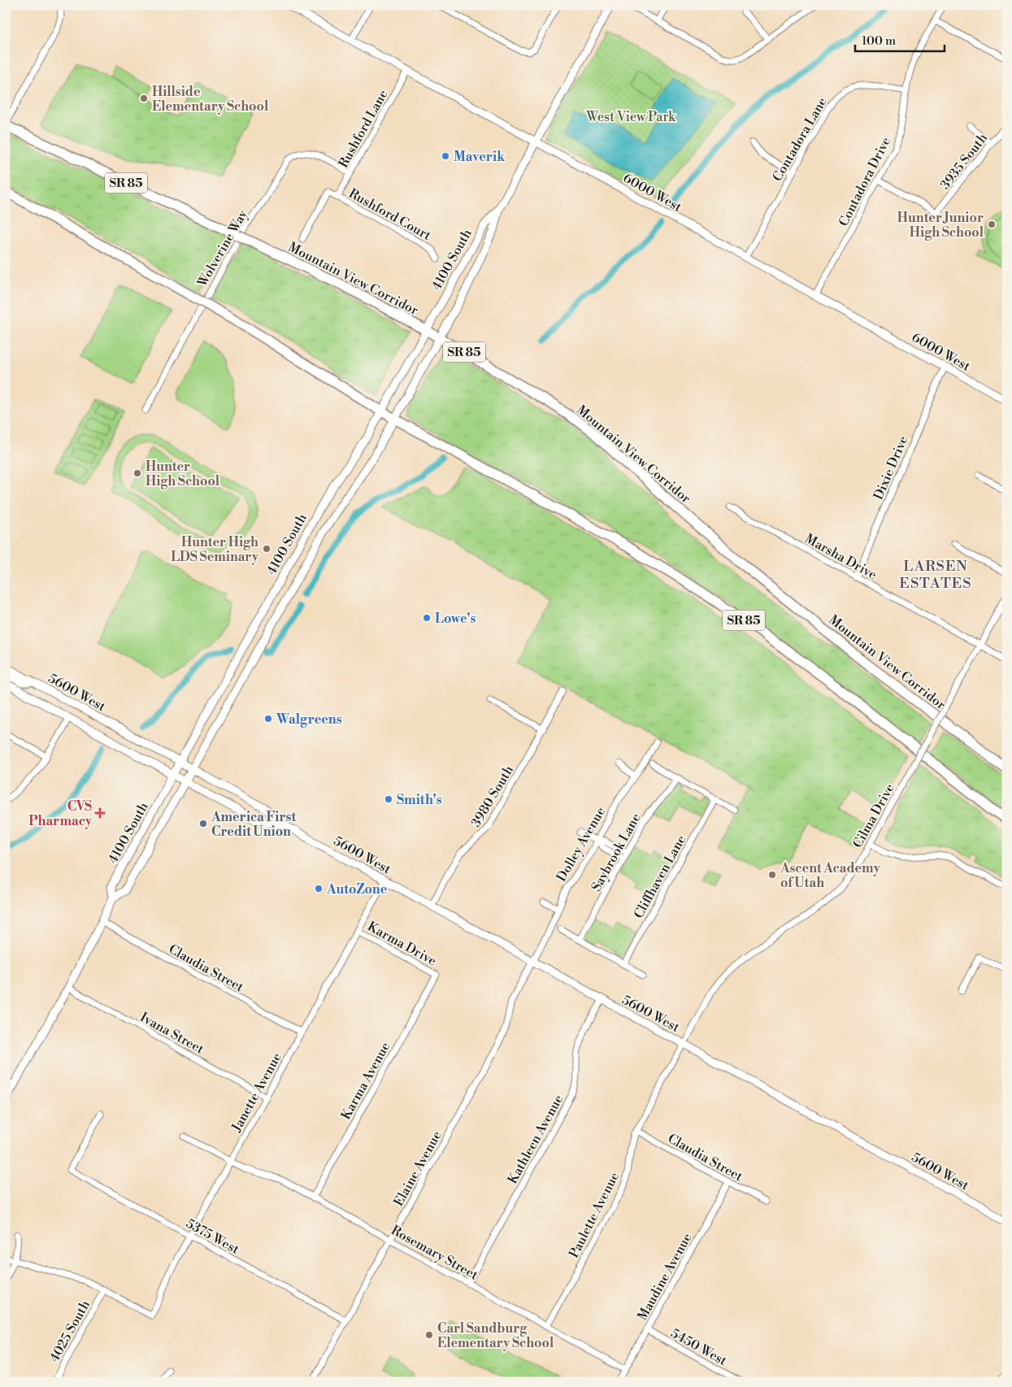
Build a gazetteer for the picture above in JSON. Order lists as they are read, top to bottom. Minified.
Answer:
{"streets":{"highway":["SR 85","Mountain View Corridor"],"main road":["6000 West","4100 South","5600 West"],"street":["Rushford Lane","Contadora Lane","3935 South","Contadora Drive","Rushford Court","Wolverine Way","Dixie Drive","Marsha Drive","3980 South","Cilma Drive","Dolley Avenue","Saybrook Lane","Cliffhaven Lane","Karma Drive","Claudia Street","Ivana Street","Karma Avenue","Janette Avenue","Kathleen Avenue","Elaine Avenue","Paulette Avenue","5375 West","Rosemary Street","Maudine Avenue","4025 South","5450 West"]},"crossings":[["Rushford Lane","6000 West"],["Rushford Lane","Rushford Court"],["Rushford Lane","Wolverine Way"],["Contadora Lane","Contadora Drive"],["Contadora Lane","6000 West"],["3935 South","Contadora Drive"],["Contadora Drive","6000 West"],["SR 85","4100 South"],["6000 West","4100 South"],["6000 West","Dixie Drive"],["4100 South","Mountain View Corridor"],["4100 South","5600 West"],["4100 South","Claudia Street"],["4100 South","Ivana Street"],["Dixie Drive","Marsha Drive"],["Marsha Drive","Cilma Drive"],["5600 West","3980 South"],["5600 West","Cilma Drive"],["5600 West","Dolley Avenue"],["5600 West","Janette Avenue"],["5600 West","Kathleen Avenue"],["5600 West","Elaine Avenue"],["5600 West","Paulette Avenue"],["Cilma Drive","Paulette Avenue"],["Dolley Avenue","Elaine Avenue"],["Karma Drive","Karma Avenue"],["Karma Drive","Janette Avenue"],["Claudia Street","Janette Avenue"],["Claudia Street","Paulette Avenue"],["Claudia Street","Maudine Avenue"],["Ivana Street","Janette Avenue"],["Karma Avenue","Rosemary Street"],["Janette Avenue","5375 West"],["Janette Avenue","Rosemary Street"],["Janette Avenue","4025 South"],["Kathleen Avenue","Rosemary Street"],["Elaine Avenue","5375 West"],["Elaine Avenue","Rosemary Street"],["Paulette Avenue","Rosemary Street"],["Rosemary Street","Maudine Avenue"],["Maudine Avenue","5450 West"]],"districts":["LARSEN ESTATES"],"parks":["West View Park"],"places":{"other":["Hillside Elementary School","Maverik","Hunter Junior High School","Hunter High School","Hunter High LDS Seminary","Lowe's","Walgreens","Smith's","America First Credit Union","Ascent Academy of Utah","AutoZone","Carl Sandburg Elementary School"],"health":["CVS Pharmacy"]},"scale_bar":"100 m"}
